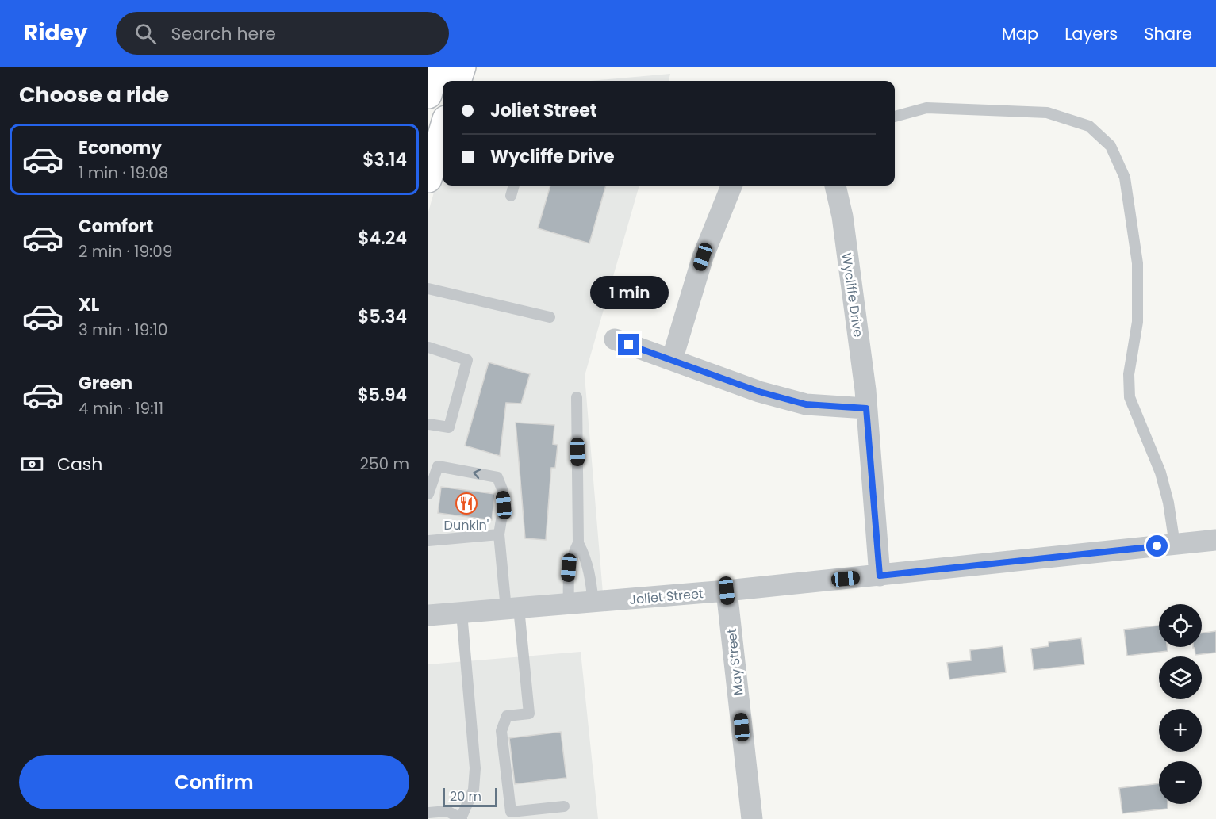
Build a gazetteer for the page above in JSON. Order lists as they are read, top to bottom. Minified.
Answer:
{"streets":{"street":["Wycliffe Drive","Joliet Street","May Street"]},"crossings":[["Wycliffe Drive","Joliet Street"],["Joliet Street","May Street"]],"places":{"restaurant":["Dunkin'"]},"scale_bar":"20 m","page":{"header":"Ridey","search":"Search here","nav":["Map","Layers","Share"],"heading":"Choose a ride","banner":["Joliet Street","Wycliffe Drive"],"list":[{"name":"Economy","note":"1 min · 19:08","value":"$3.14"},{"name":"Comfort","note":"2 min · 19:09","value":"$4.24"},{"name":"XL","note":"3 min · 19:10","value":"$5.34"},{"name":"Green","note":"4 min · 19:11","value":"$5.94"}],"bubble":"1 min","pay":["Cash","250 m"],"map_buttons":["+","−"],"buttons":"Confirm","scale":"20 m"}}
